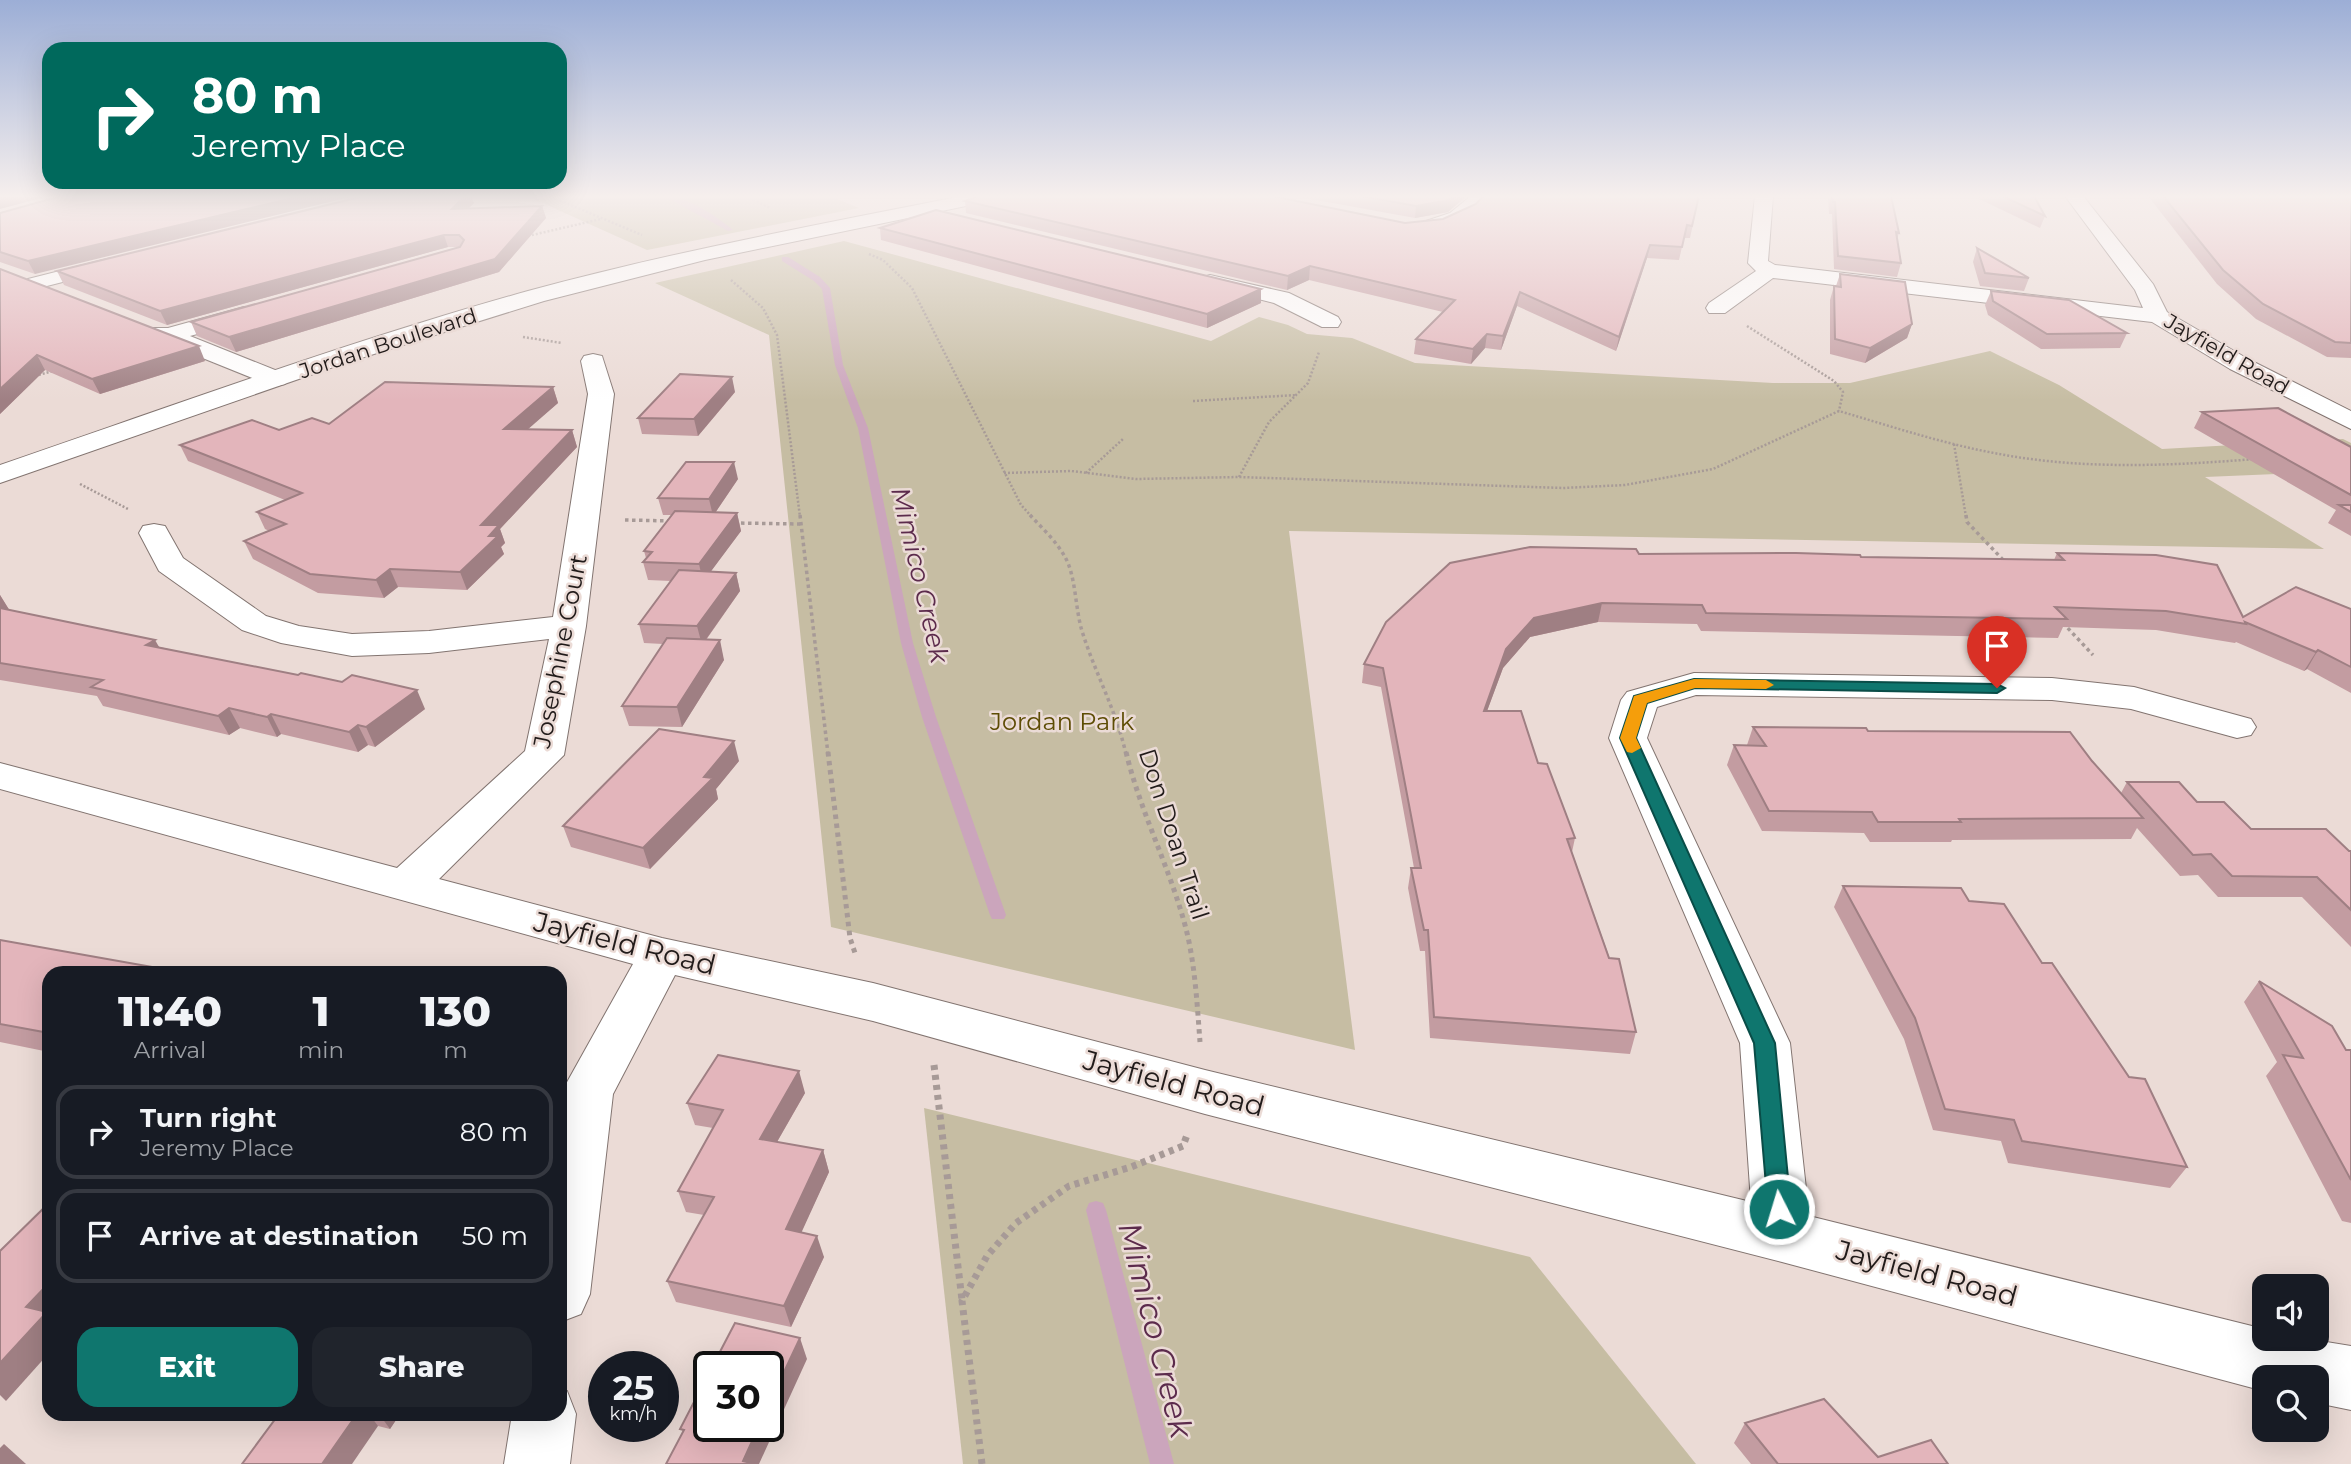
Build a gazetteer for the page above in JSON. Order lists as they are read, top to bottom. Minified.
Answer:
{"streets":{"street":["Jordan Boulevard","Jayfield Road","Josephine Court"],"path":["Don Doan Trail"]},"crossings":[["Jayfield Road","Josephine Court"],["Jayfield Road","Don Doan Trail"]],"water":["Mimico Creek"],"parks":["Jordan Park"],"page":{"turn":["80 m","Jeremy Place"],"eta":["11:40","Arrival","1","min","130","m"],"list":[{"name":"Turn right","note":"Jeremy Place","value":"80 m"},{"name":"Arrive at destination","value":"50 m"}],"buttons":["Exit","Share"],"speed":"25 km/h","limit":"30"}}
